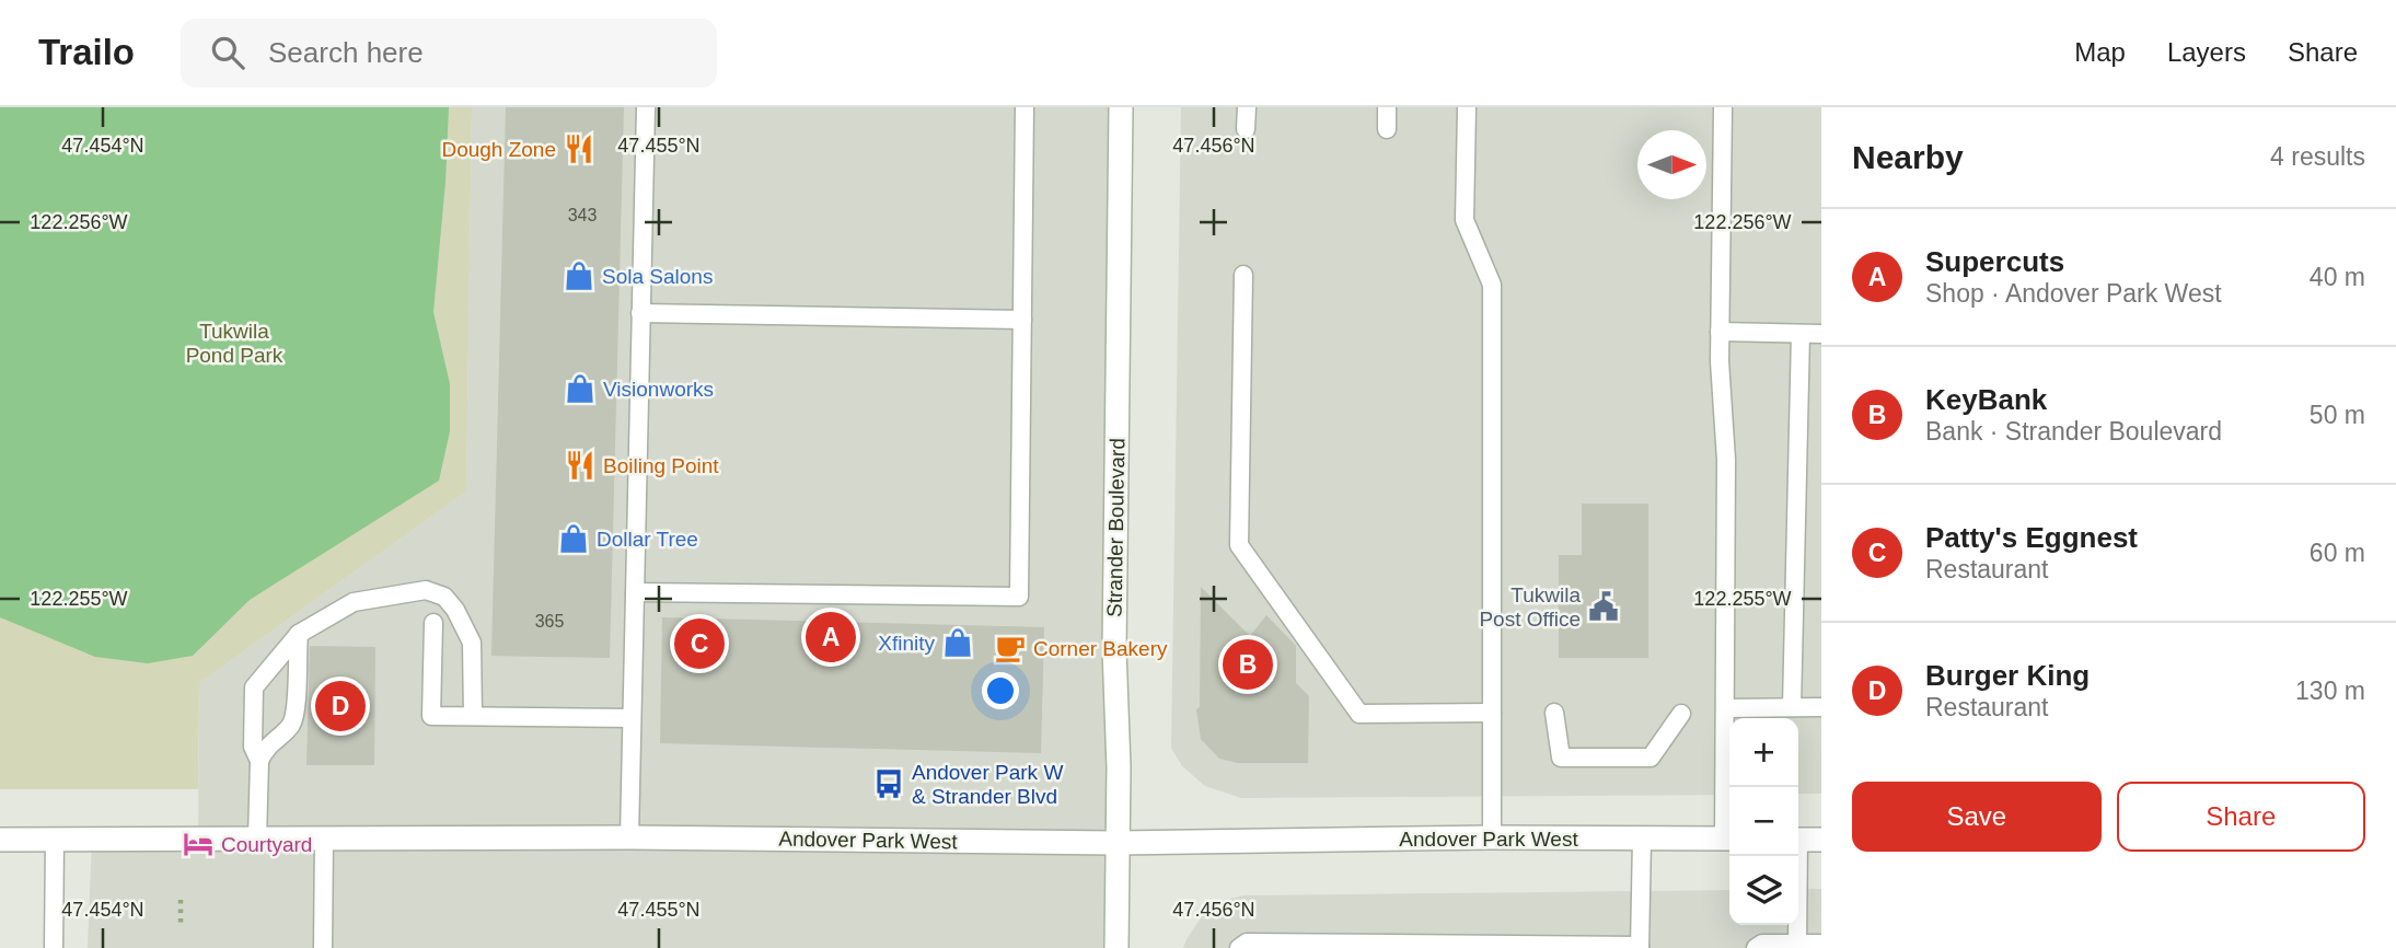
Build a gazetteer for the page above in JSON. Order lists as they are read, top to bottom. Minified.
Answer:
{"streets":{"street":["Strander Boulevard","Andover Park West"]},"crossings":[["Strander Boulevard","Andover Park West"]],"parks":["Tukwila Pond Park"],"places":{"restaurant":["Dough Zone","Boiling Point"],"shop":["Sola Salons","Visionworks","Dollar Tree","Xfinity"],"public building":["Tukwila Post Office"],"cafe":["Corner Bakery"],"bus stop":["Andover Park W & Strander Blvd"],"hotel":["Courtyard"]},"house_numbers":["343","365"],"north":"right","page":{"header":"Trailo","search":"Search here","nav":["Map","Layers","Share"],"heading":["Nearby","4 results"],"list":[{"mark":"A","name":"Supercuts","note":"Shop · Andover Park West","value":"40 m"},{"mark":"B","name":"KeyBank","note":"Bank · Strander Boulevard","value":"50 m"},{"mark":"C","name":"Patty's Eggnest","note":"Restaurant","value":"60 m"},{"mark":"D","name":"Burger King","note":"Restaurant","value":"130 m"}],"pins":["A","C","B","D"],"map_buttons":["+","−"],"buttons":["Save","Share"]},"coordinates":["47.454°N","47.455°N","47.456°N","122.256°W","122.255°W"]}
